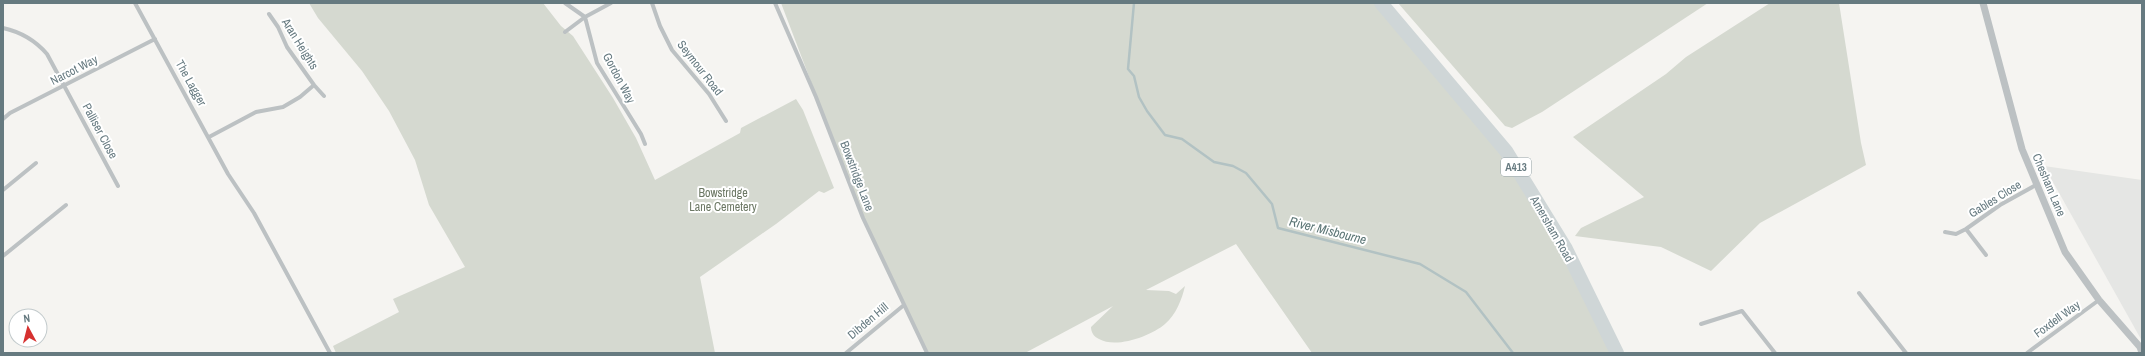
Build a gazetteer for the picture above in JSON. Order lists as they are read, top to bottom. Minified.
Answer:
{"streets":{"highway":["A413","Amersham Road"],"street":["Aran Heights","Seymour Road","Narcot Way","Gordon Way","The Lagger","Palliser Close","Bowstridge Lane","Chesham Lane","Gables Close","Foxdell Way","Dibden Hill"]},"crossings":[["Aran Heights","The Lagger"],["Narcot Way","The Lagger"],["Narcot Way","Palliser Close"],["Bowstridge Lane","Dibden Hill"],["Chesham Lane","Gables Close"],["Chesham Lane","Foxdell Way"]],"water":["River Misbourne"],"parks":["Bowstridge Lane Cemetery"],"north":"top"}
